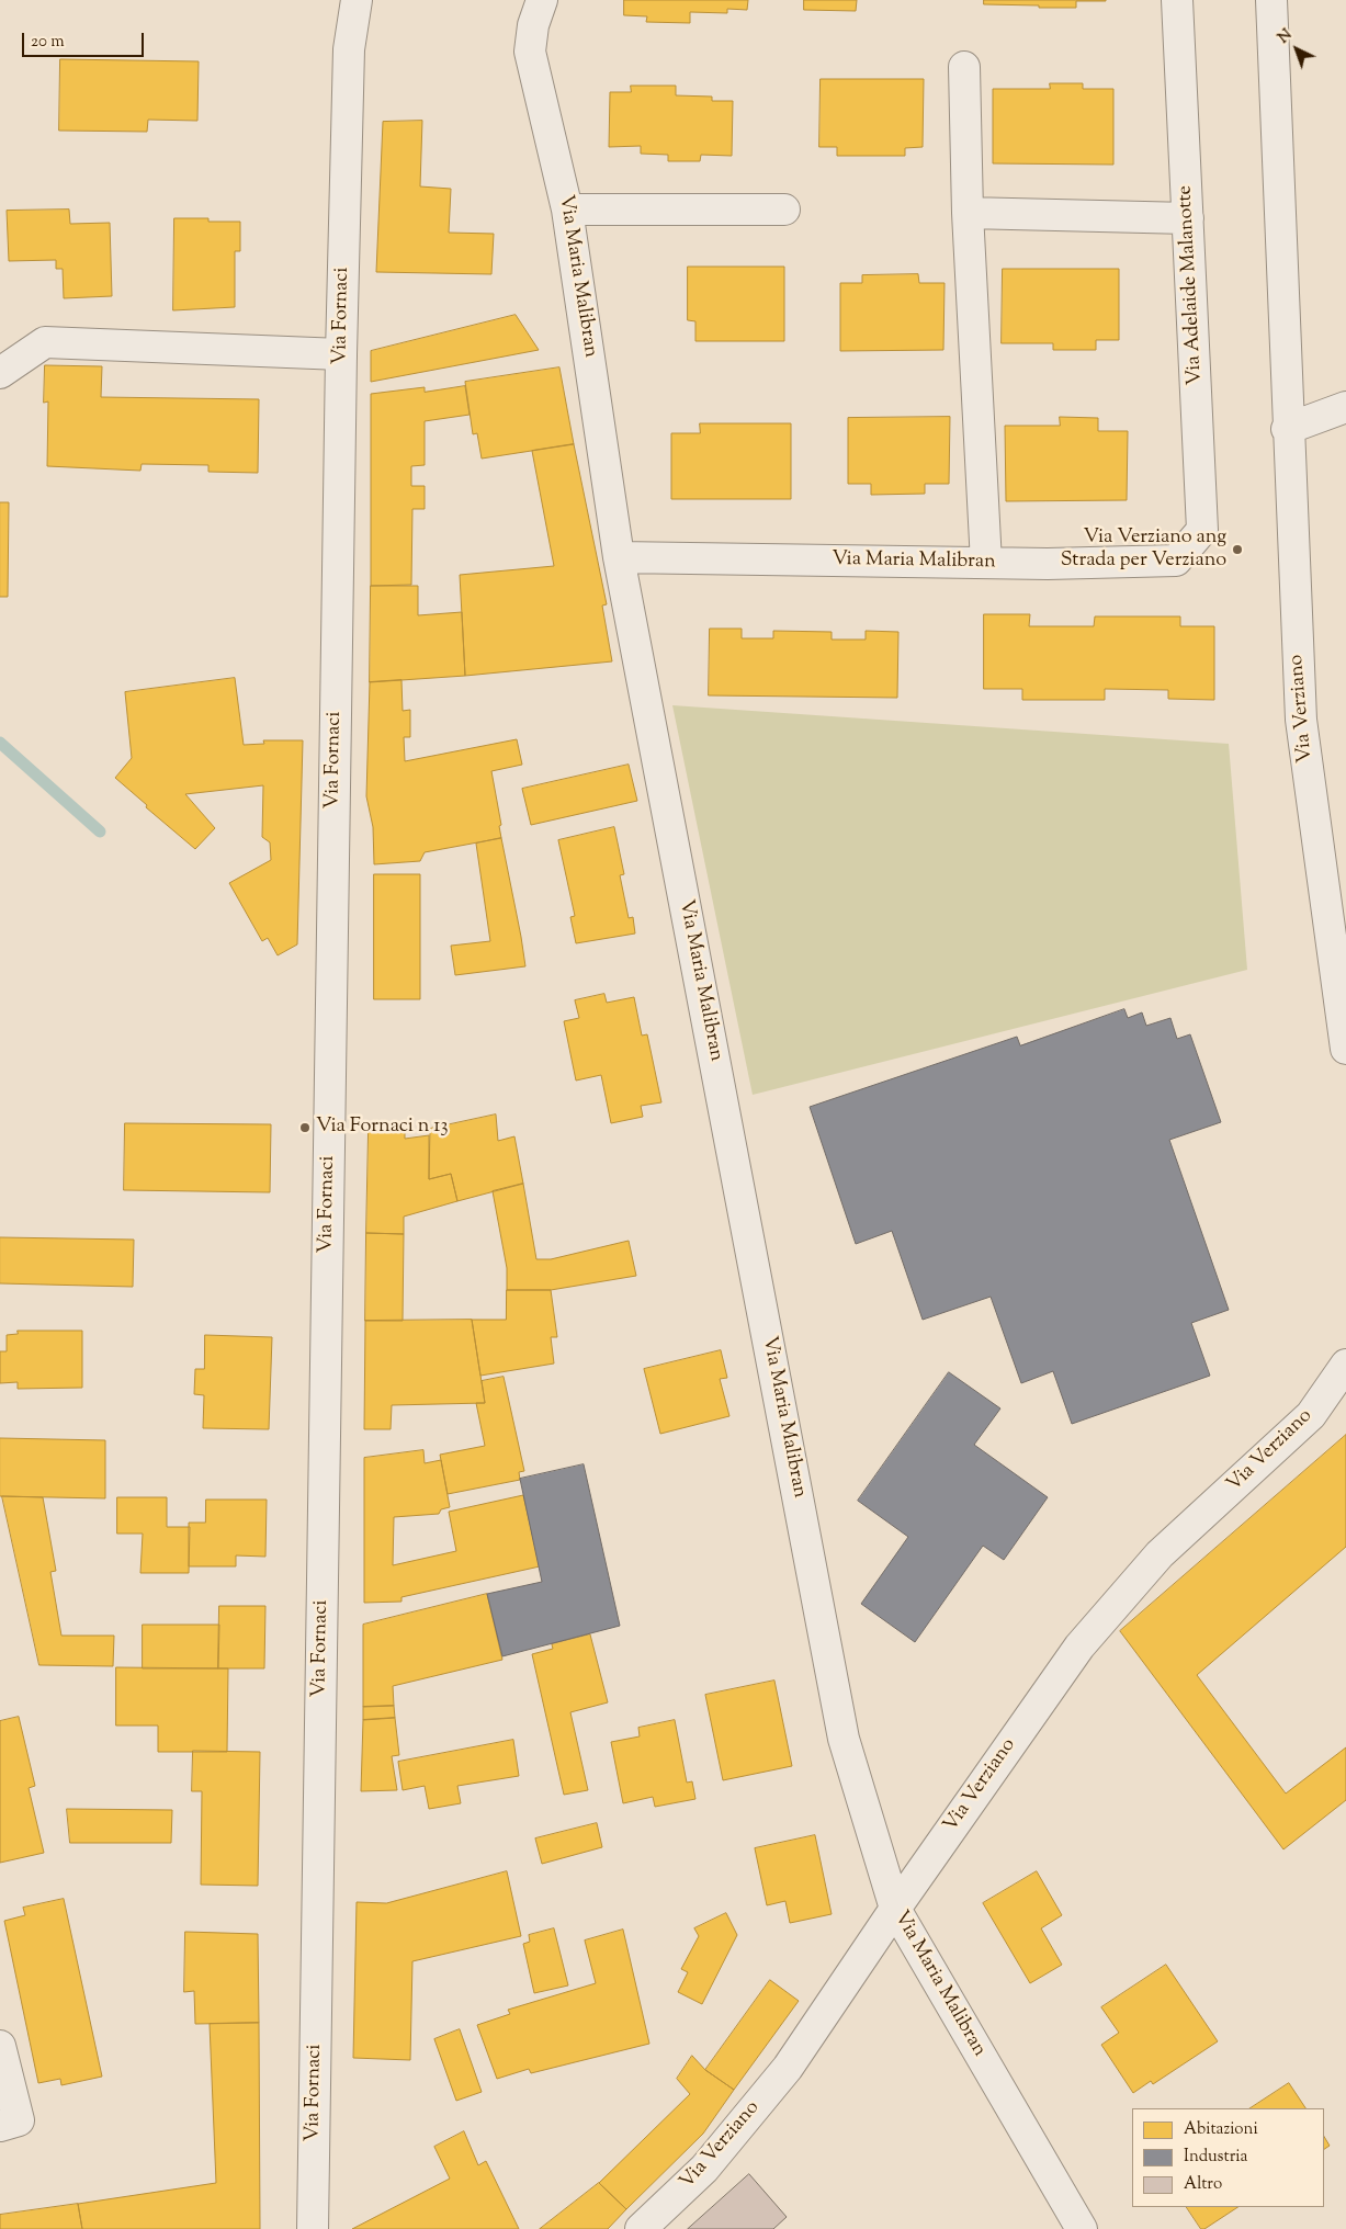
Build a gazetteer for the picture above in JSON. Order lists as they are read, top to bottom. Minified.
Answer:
{"streets":{"street":["Via Maria Malibran","Via Adelaide Malanotte","Via Fornaci","Via Verziano"]},"crossings":[["Via Maria Malibran","Via Adelaide Malanotte"],["Via Maria Malibran","Via Verziano"]],"places":["Via Verziano ang Strada per Verziano","Via Fornaci n 13"],"legend":["Abitazioni","Industria","Altro"],"scale_bar":"20 m","north":"top left"}
